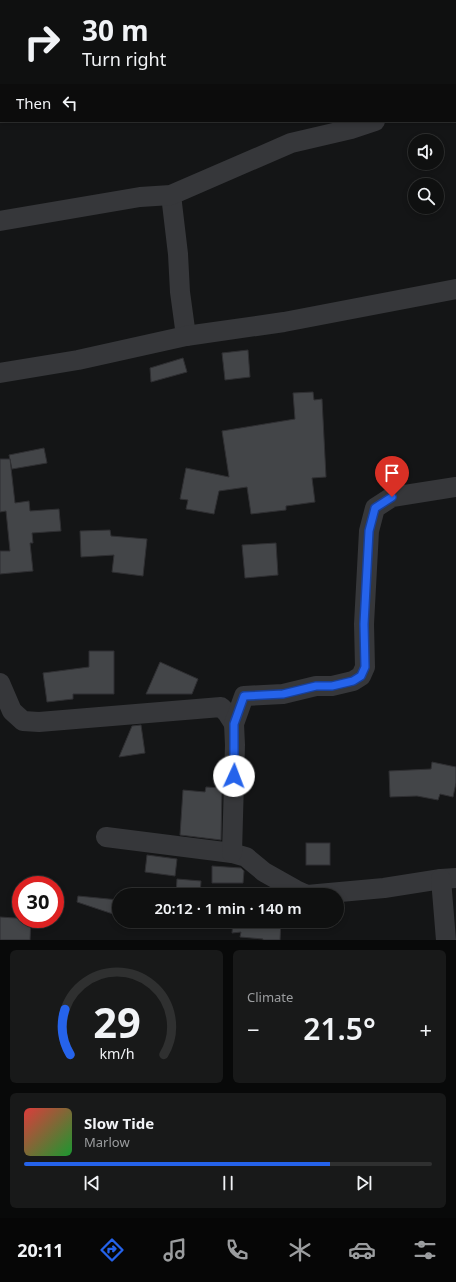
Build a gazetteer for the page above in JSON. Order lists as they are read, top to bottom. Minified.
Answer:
{"page":{"turn":["30 m","Turn right"],"then":"Then","limit":"30","trip":"20:12 · 1 min · 140 m","tile":"Climate","heat":["−","21.5°","+"],"song":["Slow Tide","Marlow"],"tabs":"20:11","gauge":["29","km/h"]}}
